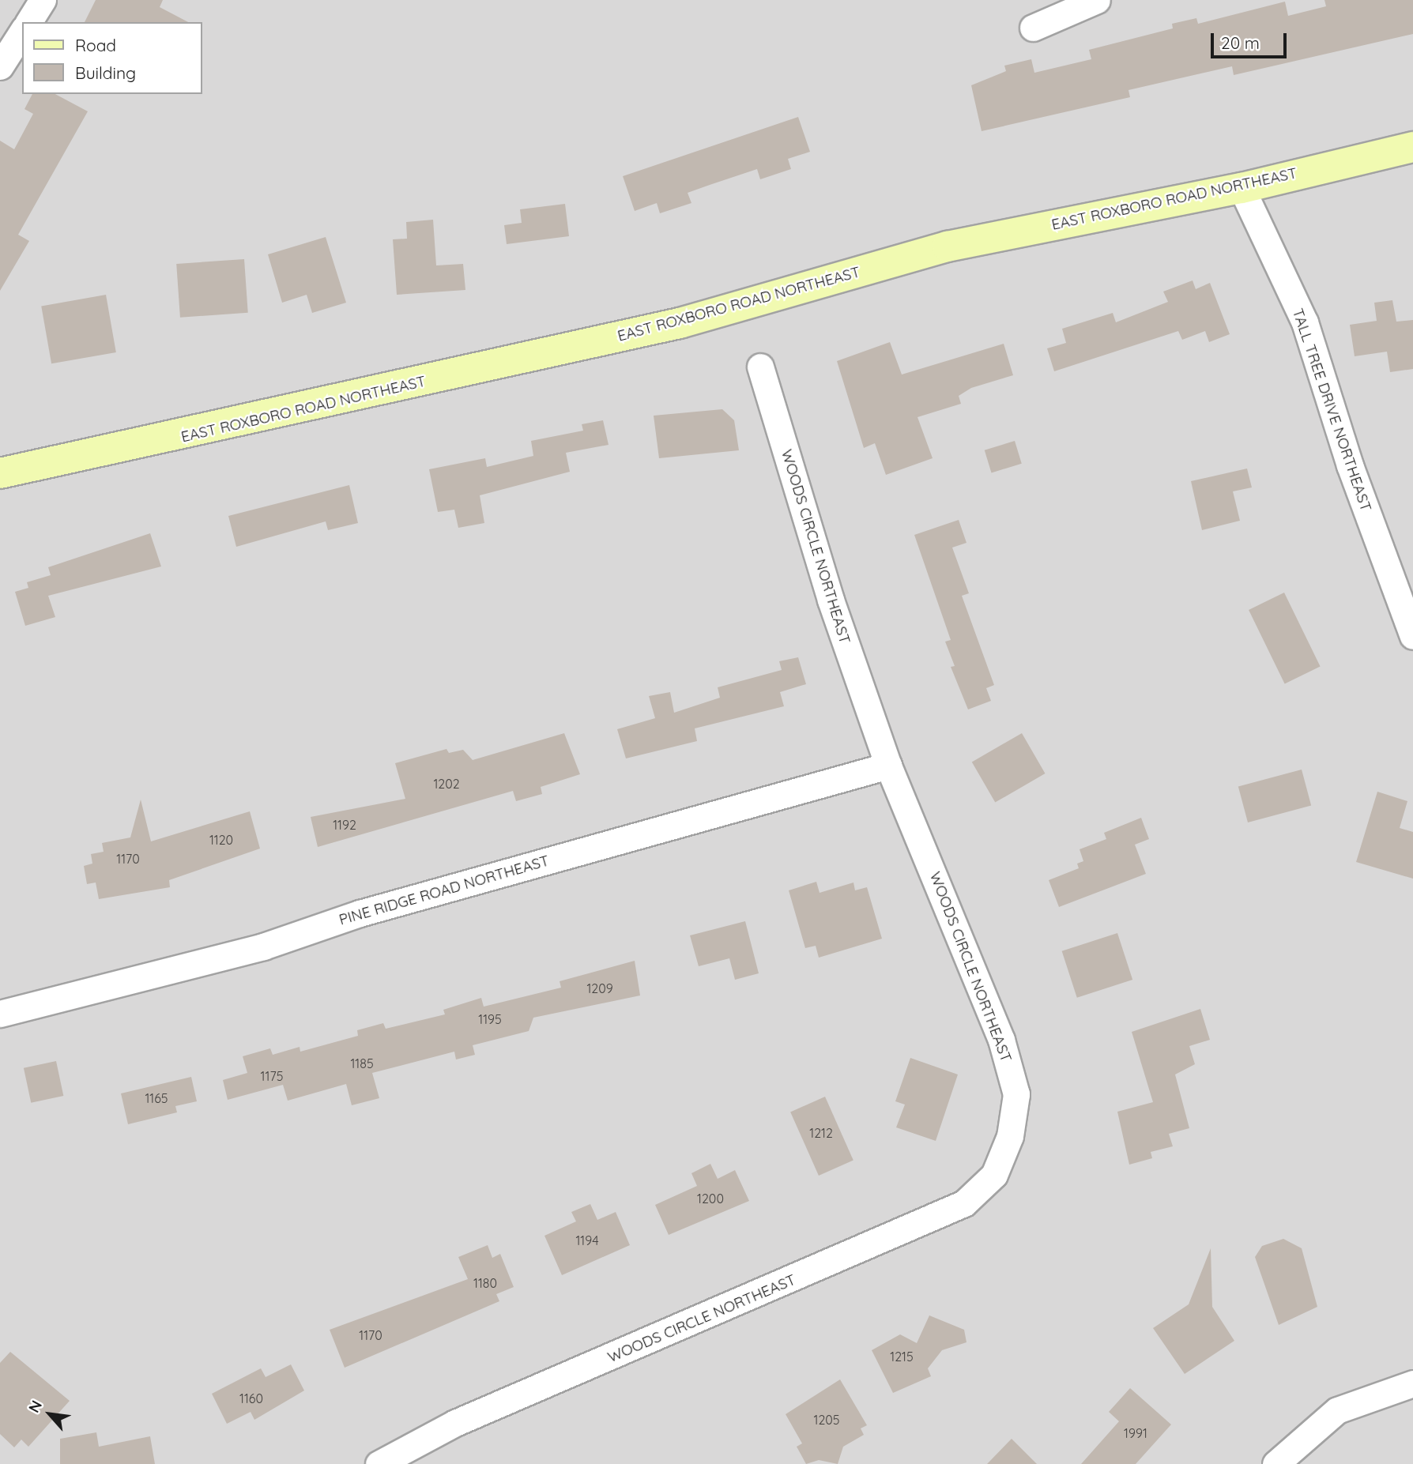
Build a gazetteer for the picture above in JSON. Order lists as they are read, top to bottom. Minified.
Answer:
{"streets":{"main road":["EAST ROXBORO ROAD NORTHEAST"],"street":["TALL TREE DRIVE NORTHEAST","WOODS CIRCLE NORTHEAST","PINE RIDGE ROAD NORTHEAST"]},"crossings":[["EAST ROXBORO ROAD NORTHEAST","TALL TREE DRIVE NORTHEAST"],["WOODS CIRCLE NORTHEAST","PINE RIDGE ROAD NORTHEAST"]],"house_numbers":["1202","1192","1120","1170","1209","1195","1185","1175","1165","1212","1200","1194","1180","1170","1215","1160","1205","1991"],"legend":["Road","Building"],"scale_bar":"20 m","north":"top left"}
